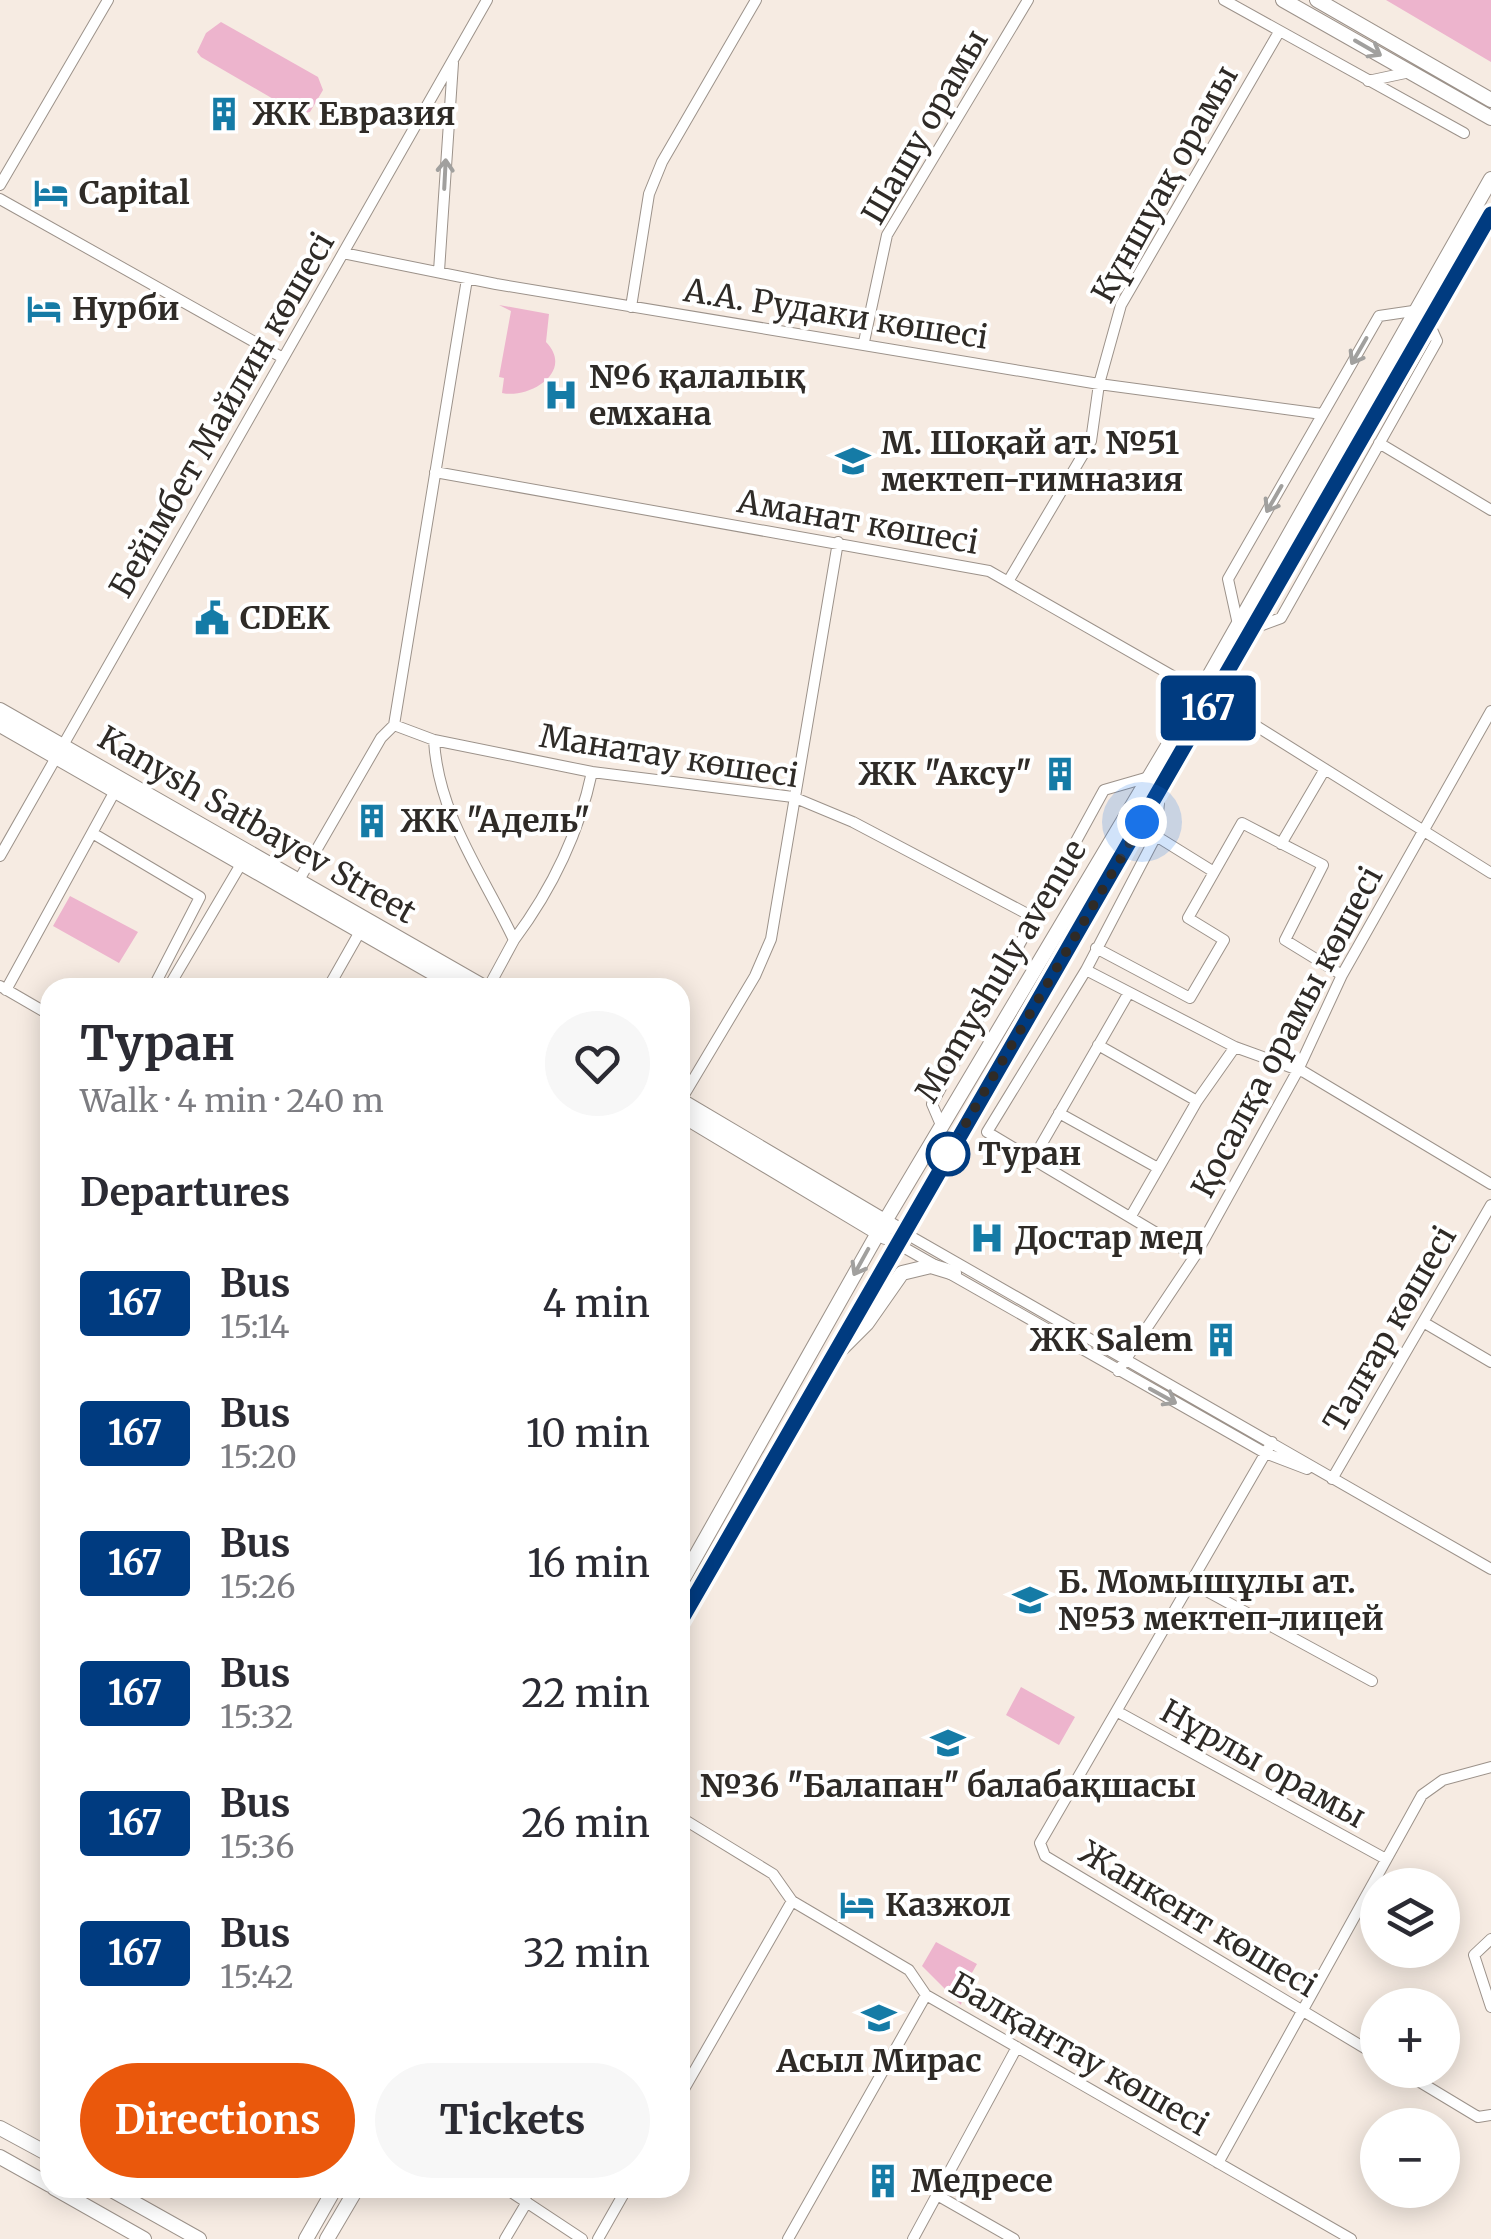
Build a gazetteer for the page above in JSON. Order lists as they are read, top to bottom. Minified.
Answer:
{"streets":{"main road":["Kanysh Satbayev Street","Momyshuly avenue"],"street":["Шашу орамы","Күншуақ орамы","А.А. Рудаки көшесі","Бейімбет Майлин көшесі","Аманат көшесі","Манатау көшесі","Қосалқа орамы көшесі","Талғар көшесі","Нұрлы орамы","Жанкент көшесі","Балқантау көшесі"]},"crossings":[["Шашу орамы","А.А. Рудаки көшесі"],["Күншуақ орамы","А.А. Рудаки көшесі"],["Күншуақ орамы","Аманат көшесі"],["А.А. Рудаки көшесі","Бейімбет Майлин көшесі"],["Бейімбет Майлин көшесі","Kanysh Satbayev Street"],["Аманат көшесі","Momyshuly avenue"],["Аманат көшесі","Қосалқа орамы көшесі"],["Нұрлы орамы","Жанкент көшесі"]],"places":{"building":["ЖК Евразия","ЖК \"Аксу\"","ЖК \"Адель\"","ЖК Salem","Медресе"],"hotel":["Capital","Нурби","Казжол"],"hospital":["№6 қалалық емхана","Достар мед"],"school or university":["М. Шоқай ат. №51 мектеп-гимназия","Б. Момышұлы ат. №53 мектеп-лицей","№36 \"Балапан\" балабақшасы","Асыл Мирас"],"public building":["CDEK"],"other":["Туран"]},"lines":["bus line 167"],"page":{"on_map":"167","heading":[["Туран","Walk · 4 min · 240 m"],"Departures"],"list":[{"mark":"167","name":"Bus","note":"15:14","value":"4 min"},{"mark":"167","name":"Bus","note":"15:20","value":"10 min"},{"mark":"167","name":"Bus","note":"15:26","value":"16 min"},{"mark":"167","name":"Bus","note":"15:32","value":"22 min"},{"mark":"167","name":"Bus","note":"15:36","value":"26 min"},{"mark":"167","name":"Bus","note":"15:42","value":"32 min"}],"map_buttons":["+","−"],"buttons":["Directions","Tickets"]}}
